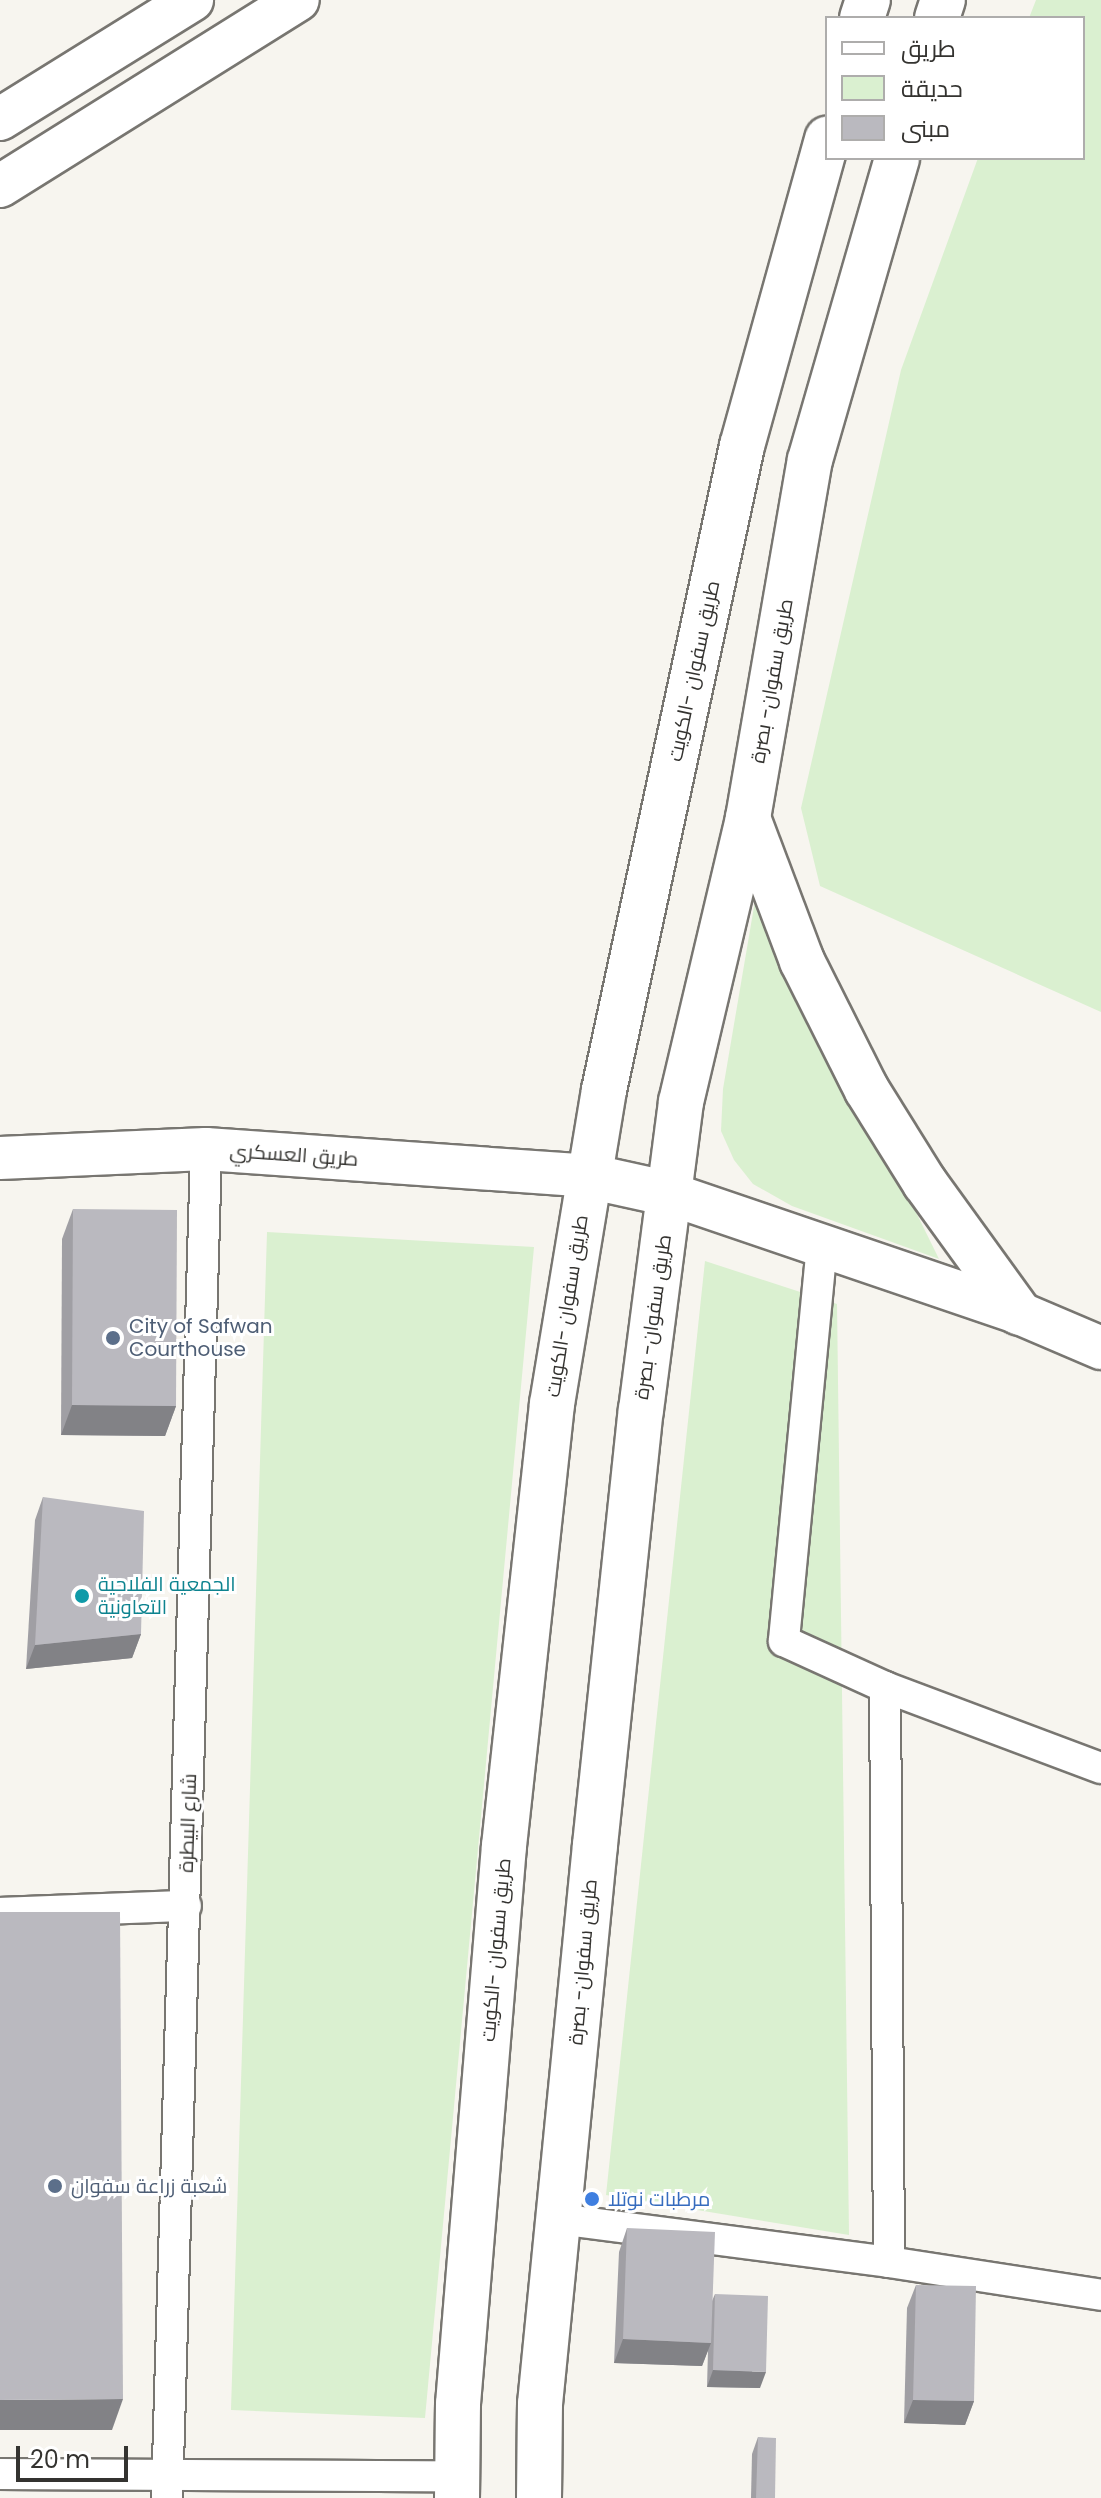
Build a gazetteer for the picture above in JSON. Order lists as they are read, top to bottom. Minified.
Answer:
{"streets":{"highway":["طريق سفوان -الكويت","طريق سفوان- بصرة"],"main road":["طريق العسكري"],"street":["شارع البيطرة"]},"crossings":[["طريق سفوان -الكويت","طريق العسكري"],["طريق العسكري","شارع البيطرة"]],"places":["City of Safwan Courthouse","الجمعية الفلاحية التعاونية","شعبة زراعة سفوان","مرطبات نوتلا"],"legend":["طريق","حديقة","مبنى"],"scale_bar":"20 m"}
